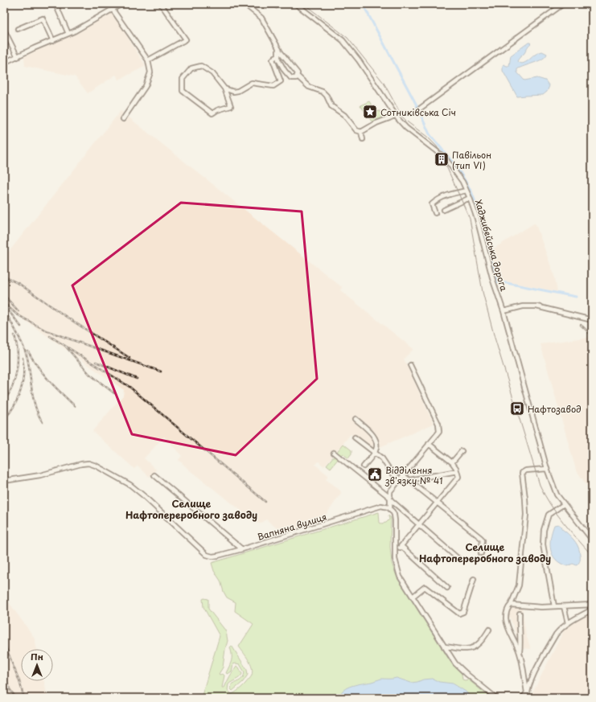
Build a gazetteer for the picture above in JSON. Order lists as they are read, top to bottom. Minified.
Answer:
{"streets":{"street":["Хаджибейська дорога","Вапняна вулиця"]},"districts":["Селище Нафтопереробного заводу","Селище Нафтопереробного заводу"],"places":{"place":["Сотниківська Січ"],"building":["Павільон (тип VI)"],"bus stop":["Нафтозавод"],"public building":["Відділення зв'язку № 41"]},"north":"top"}
